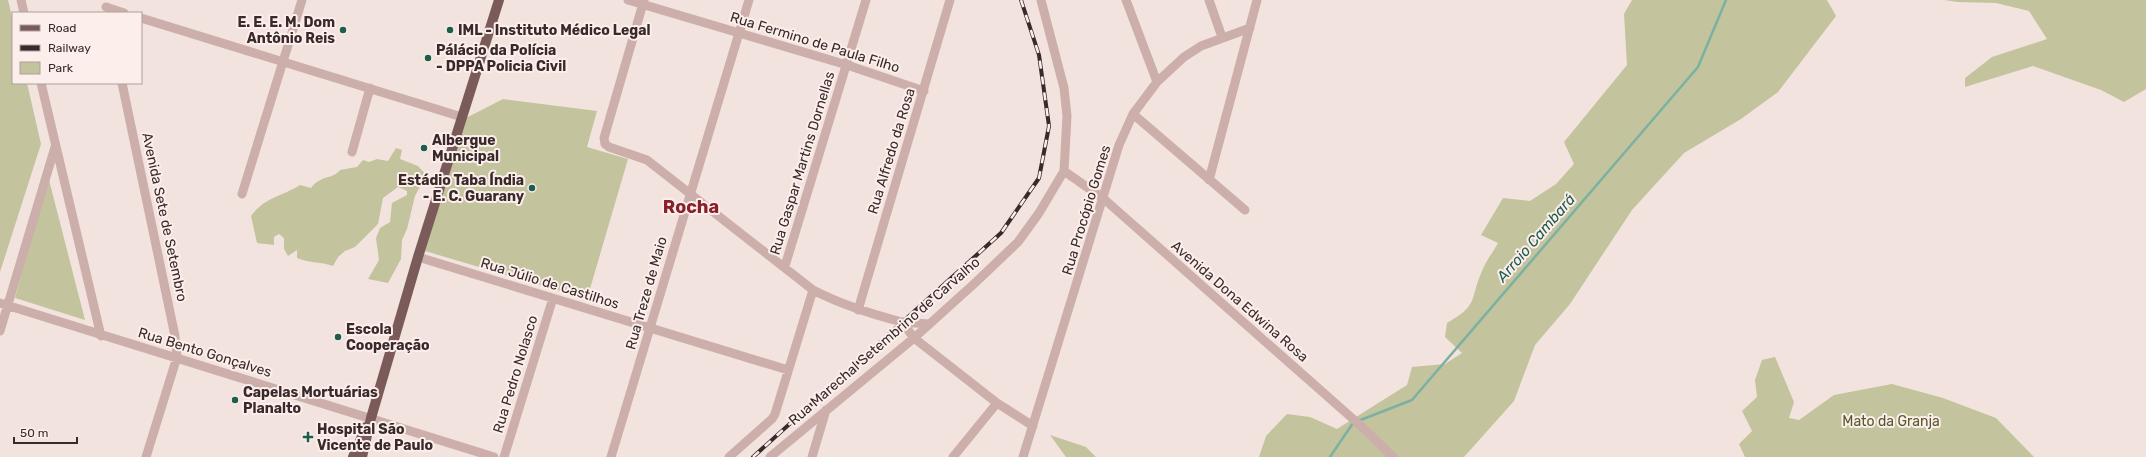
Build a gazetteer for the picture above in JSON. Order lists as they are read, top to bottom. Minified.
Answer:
{"streets":{"street":["Rua Fermino de Paula Filho","Rua Alfredo da Rosa","Rua Gaspar Martins Dornellas","Rua Procópio Gomes","Avenida Sete de Setembro","Rua Júlio de Castilhos","Rua Treze de Maio","Avenida Dona Edwina Rosa","Rua Marechal Setembrino de Carvalho","Rua Bento Gonçalves","Rua Pedro Nolasco"]},"crossings":[["Rua Fermino de Paula Filho","Rua Alfredo da Rosa"],["Rua Fermino de Paula Filho","Rua Gaspar Martins Dornellas"],["Rua Fermino de Paula Filho","Rua Treze de Maio"],["Rua Procópio Gomes","Avenida Dona Edwina Rosa"],["Avenida Sete de Setembro","Rua Bento Gonçalves"],["Rua Júlio de Castilhos","Rua Treze de Maio"],["Rua Júlio de Castilhos","Rua Pedro Nolasco"],["Avenida Dona Edwina Rosa","Rua Marechal Setembrino de Carvalho"]],"districts":["Rocha"],"water":["Arroio Cambará"],"parks":["Mato da Granja"],"places":{"other":["E. E. E. M. Dom Antônio Reis","IML - Instituto Médico Legal","Pálácio da Polícia - DPPA Policia Civil","Albergue Municipal","Estádio Taba Índia - E. C. Guarany","Escola Cooperação","Capelas Mortuárias Planalto"],"health":["Hospital São Vicente de Paulo"]},"legend":["Road","Railway","Park"],"scale_bar":"50 m"}
